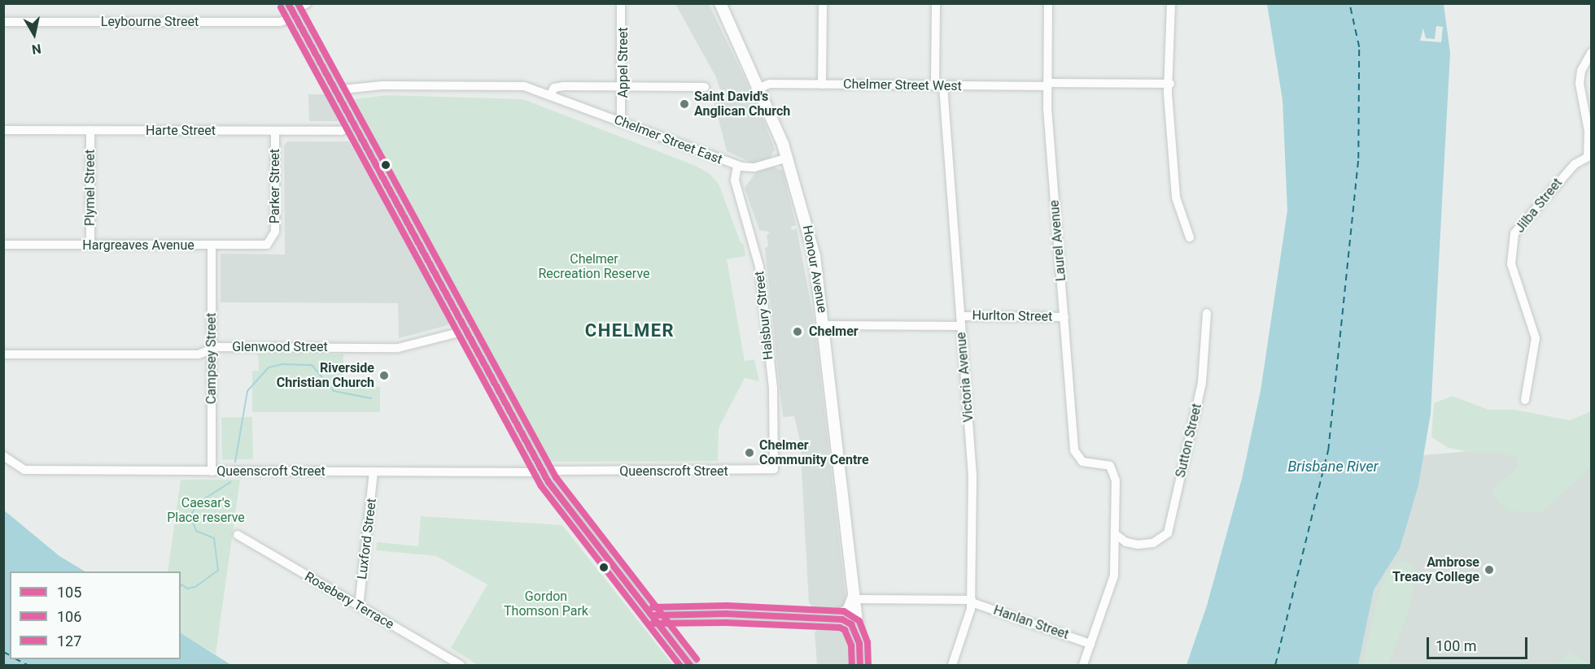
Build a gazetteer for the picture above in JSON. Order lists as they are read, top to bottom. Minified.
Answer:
{"streets":{"main road":["Honour Avenue"],"street":["Leybourne Street","Appel Street","Chelmer Street West","Harte Street","Chelmer Street East","Parker Street","Plymel Street","Jilba Street","Laurel Avenue","Hargreaves Avenue","Halsbury Street","Hurlton Street","Glenwood Street","Campsey Street","Victoria Avenue","Sutton Street","Queenscroft Street","Luxford Street","Rosebery Terrace","Hanlan Street"]},"crossings":[["Appel Street","Chelmer Street East"],["Chelmer Street West","Laurel Avenue"],["Chelmer Street West","Honour Avenue"],["Chelmer Street West","Victoria Avenue"],["Harte Street","Parker Street"],["Harte Street","Plymel Street"],["Chelmer Street East","Honour Avenue"],["Chelmer Street East","Halsbury Street"],["Parker Street","Hargreaves Avenue"],["Plymel Street","Hargreaves Avenue"],["Laurel Avenue","Hurlton Street"],["Hargreaves Avenue","Campsey Street"],["Honour Avenue","Hurlton Street"],["Honour Avenue","Hanlan Street"],["Halsbury Street","Queenscroft Street"],["Hurlton Street","Victoria Avenue"],["Glenwood Street","Campsey Street"],["Campsey Street","Queenscroft Street"],["Victoria Avenue","Hanlan Street"],["Queenscroft Street","Luxford Street"],["Luxford Street","Rosebery Terrace"]],"districts":["CHELMER"],"water":["Brisbane River"],"parks":["Chelmer Recreation Reserve","Caesar's Place reserve","Gordon Thomson Park"],"places":["Saint David's Anglican Church","Chelmer","Riverside Christian Church","Chelmer Community Centre","Ambrose Treacy College"],"lines":["transit line 105","transit line 127","transit line 106"],"legend":["105","106","127"],"scale_bar":"100 m","north":"bottom"}
